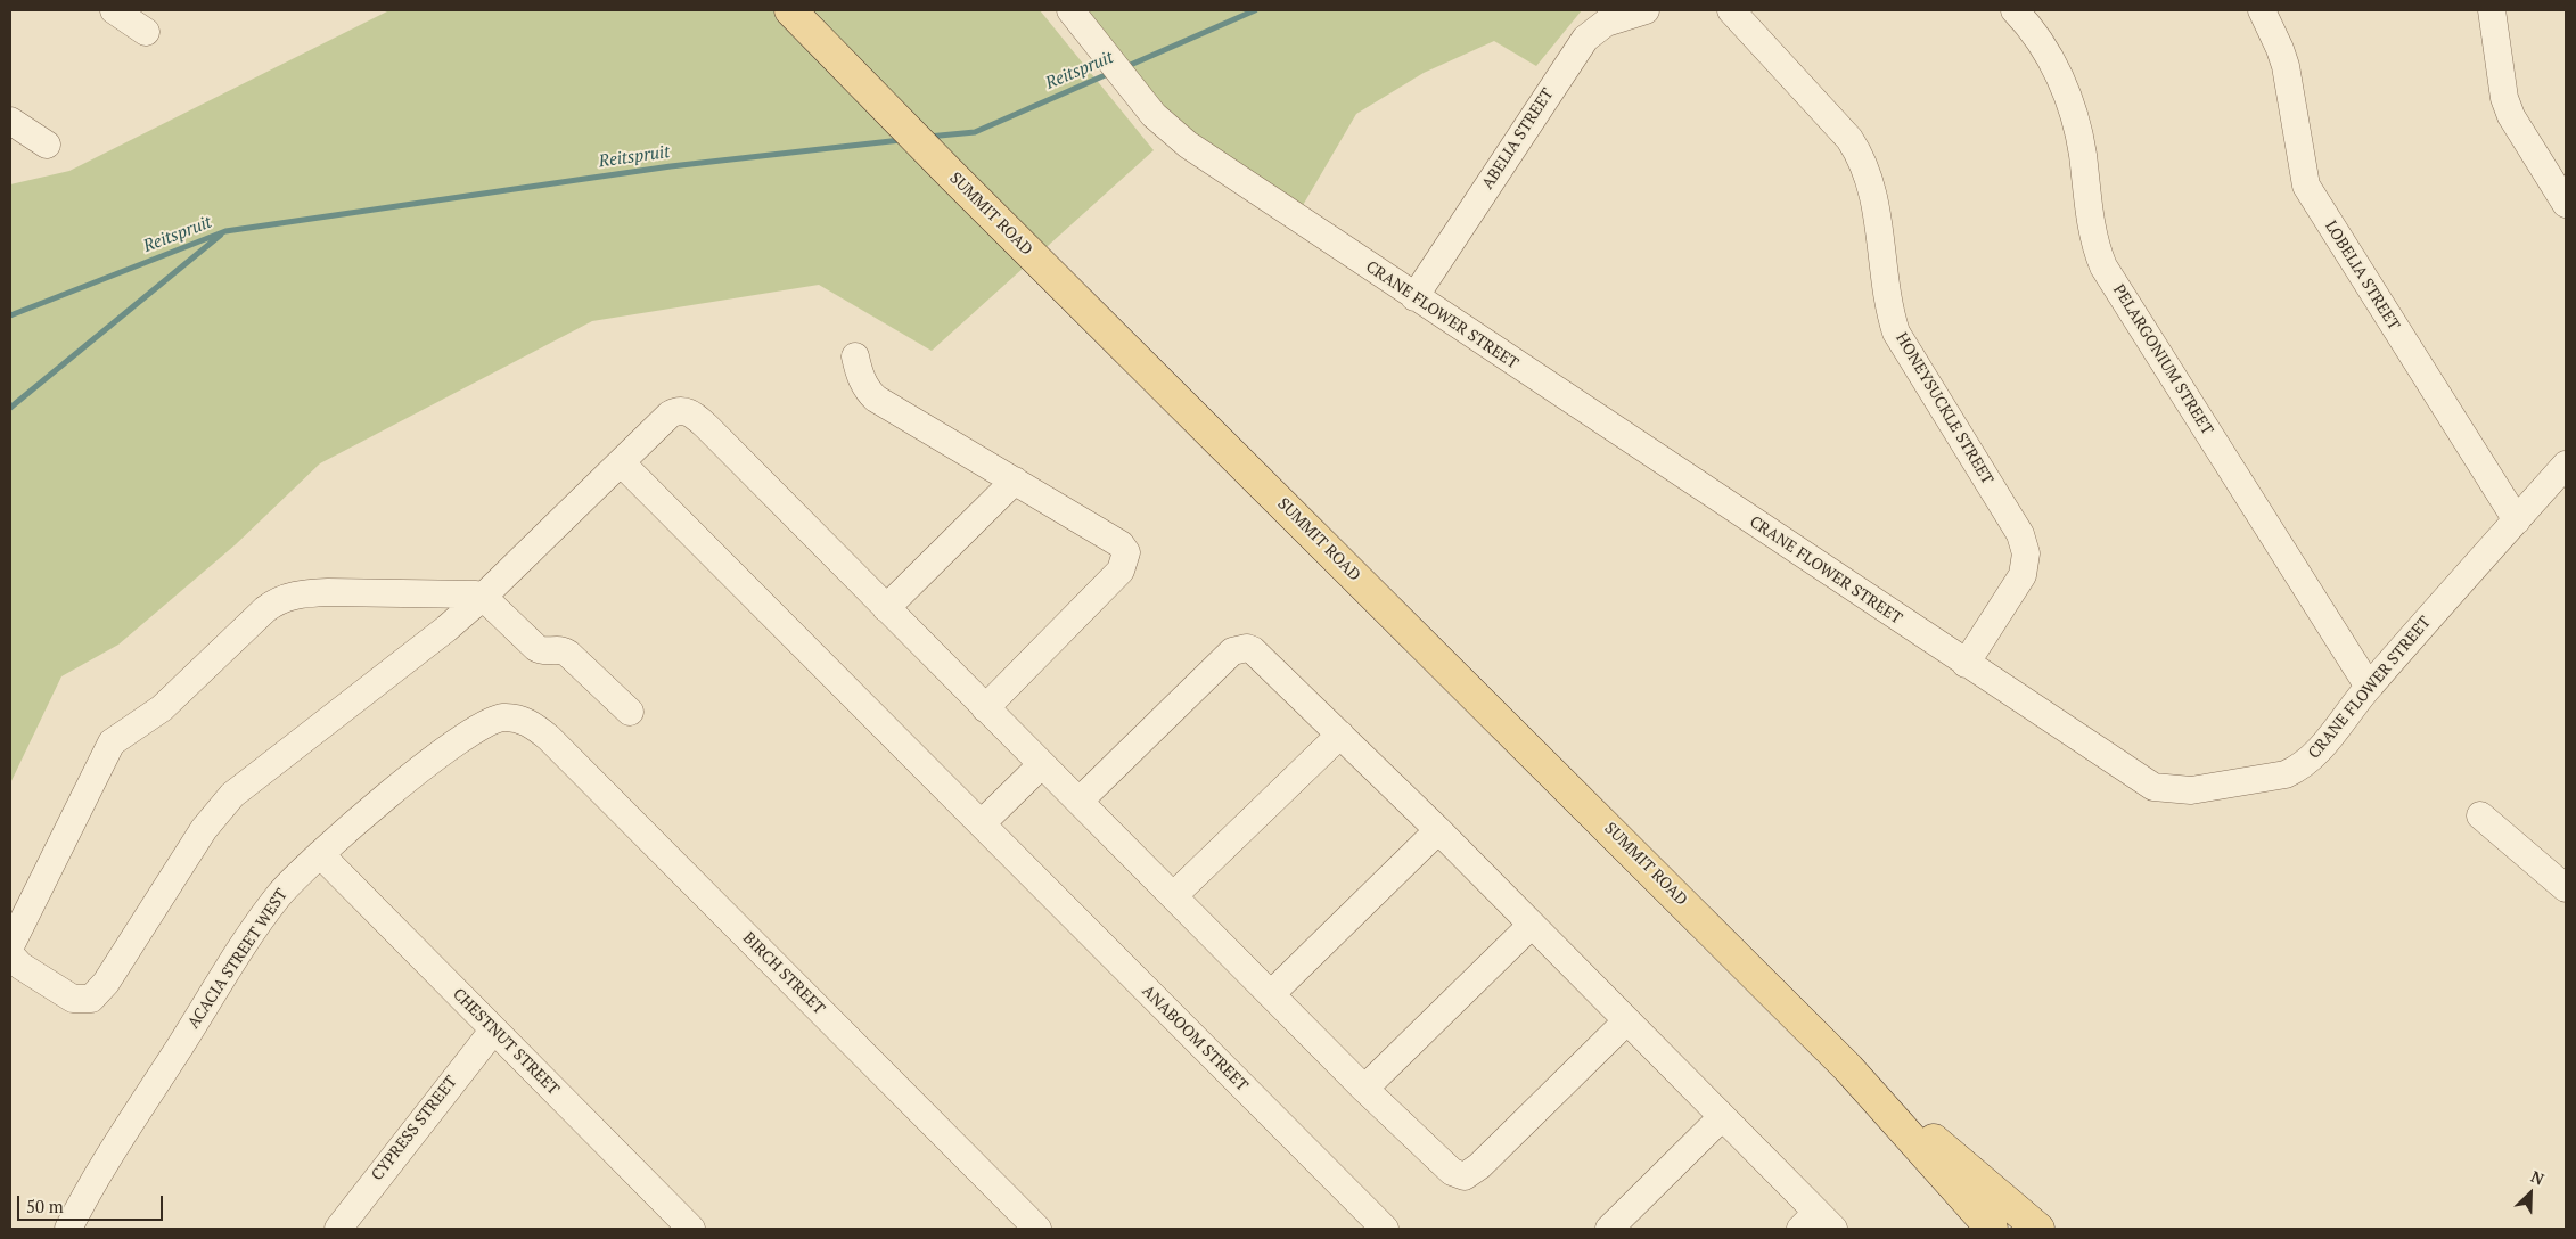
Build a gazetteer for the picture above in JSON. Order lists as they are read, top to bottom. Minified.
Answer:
{"streets":{"main road":["SUMMIT ROAD"],"street":["ABELIA STREET","LOBELIA STREET","CRANE FLOWER STREET","PELARGONIUM STREET","HONEYSUCKLE STREET","ACACIA STREET WEST","BIRCH STREET","ANABOOM STREET","CHESTNUT STREET","CYPRESS STREET"]},"crossings":[["ABELIA STREET","CRANE FLOWER STREET"],["LOBELIA STREET","CRANE FLOWER STREET"],["CRANE FLOWER STREET","PELARGONIUM STREET"],["CRANE FLOWER STREET","HONEYSUCKLE STREET"],["ACACIA STREET WEST","BIRCH STREET"],["ACACIA STREET WEST","CHESTNUT STREET"],["CHESTNUT STREET","CYPRESS STREET"]],"water":["Reitspruit"],"scale_bar":"50 m","north":"top right"}
